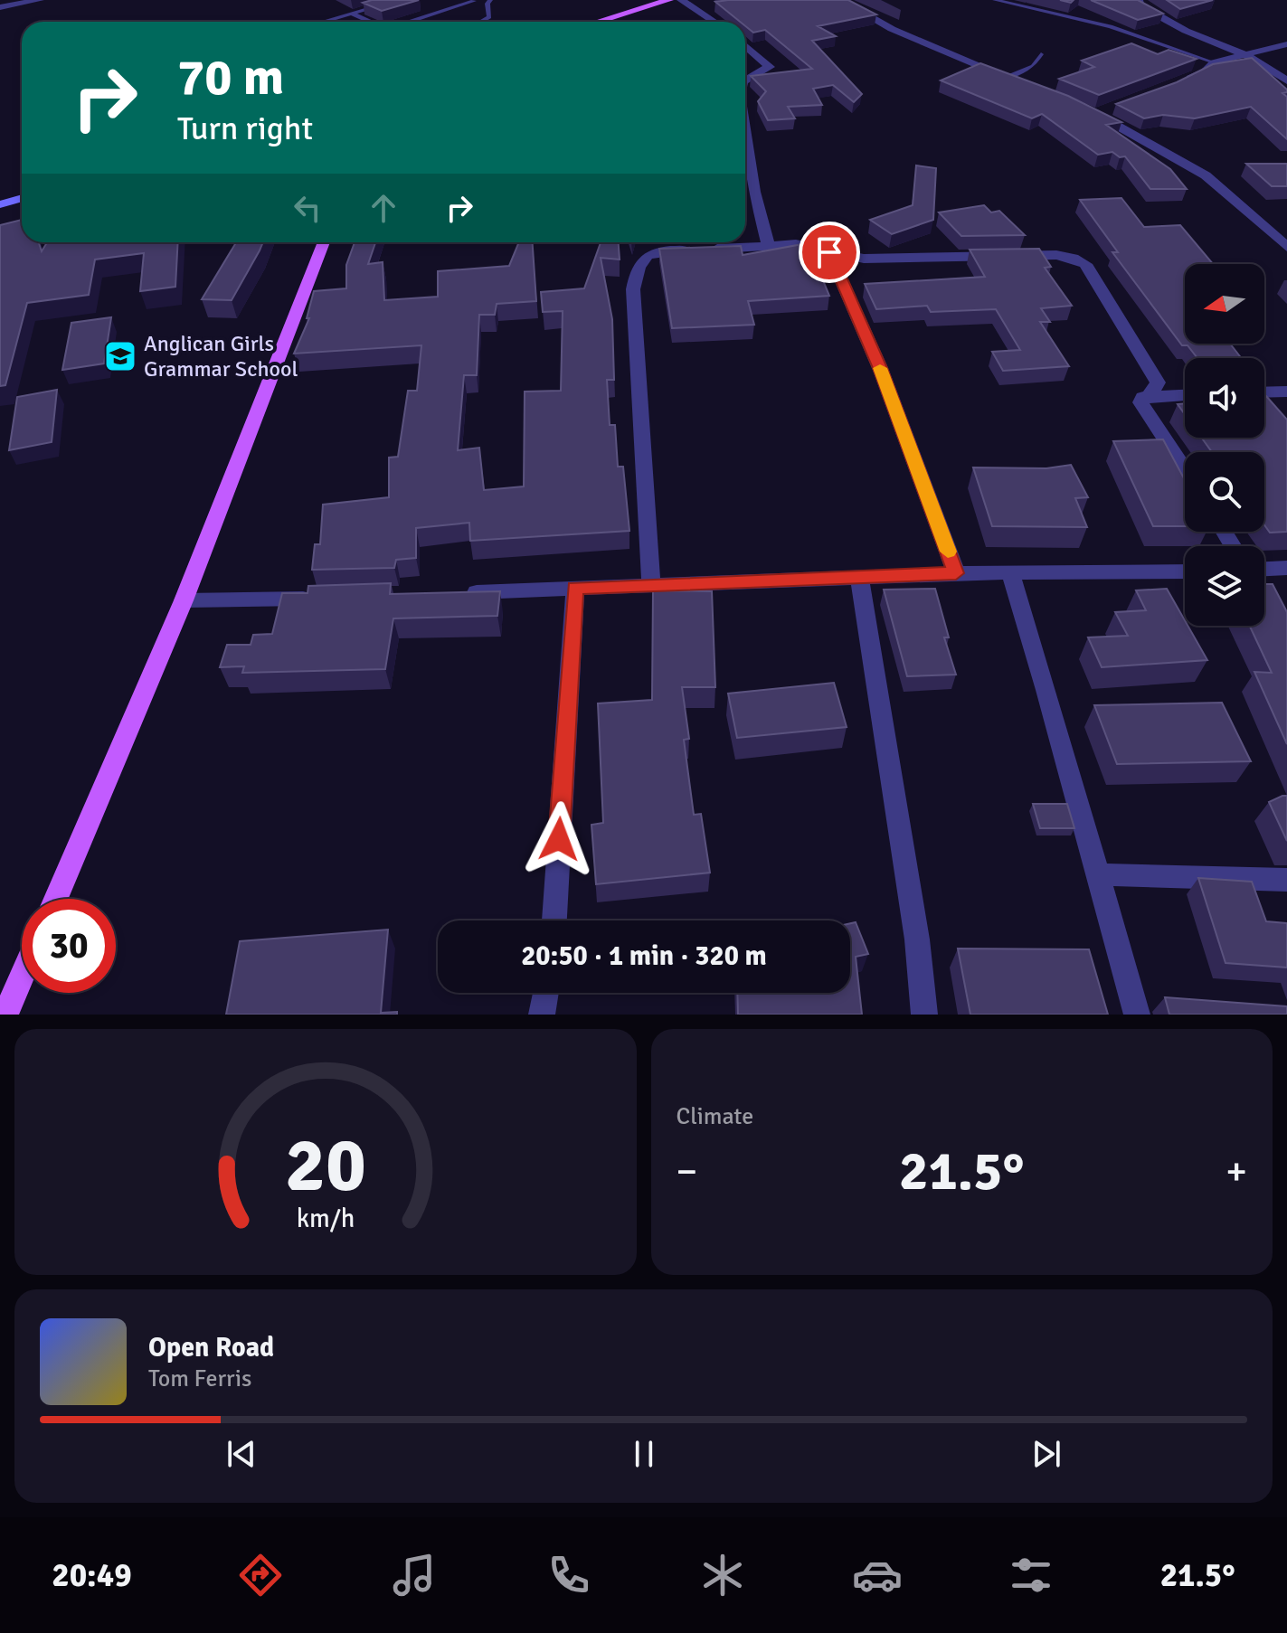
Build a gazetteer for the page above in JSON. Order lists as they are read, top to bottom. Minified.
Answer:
{"places":{"school or university":["Anglican Girls Grammar School"]},"north":"left","page":{"turn":["70 m","Turn right"],"limit":"30","trip":"20:50 · 1 min · 320 m","tile":"Climate","heat":["−","21.5°","+"],"song":["Open Road","Tom Ferris"],"tabs":["20:49","21.5°"],"gauge":["20","km/h"]}}
